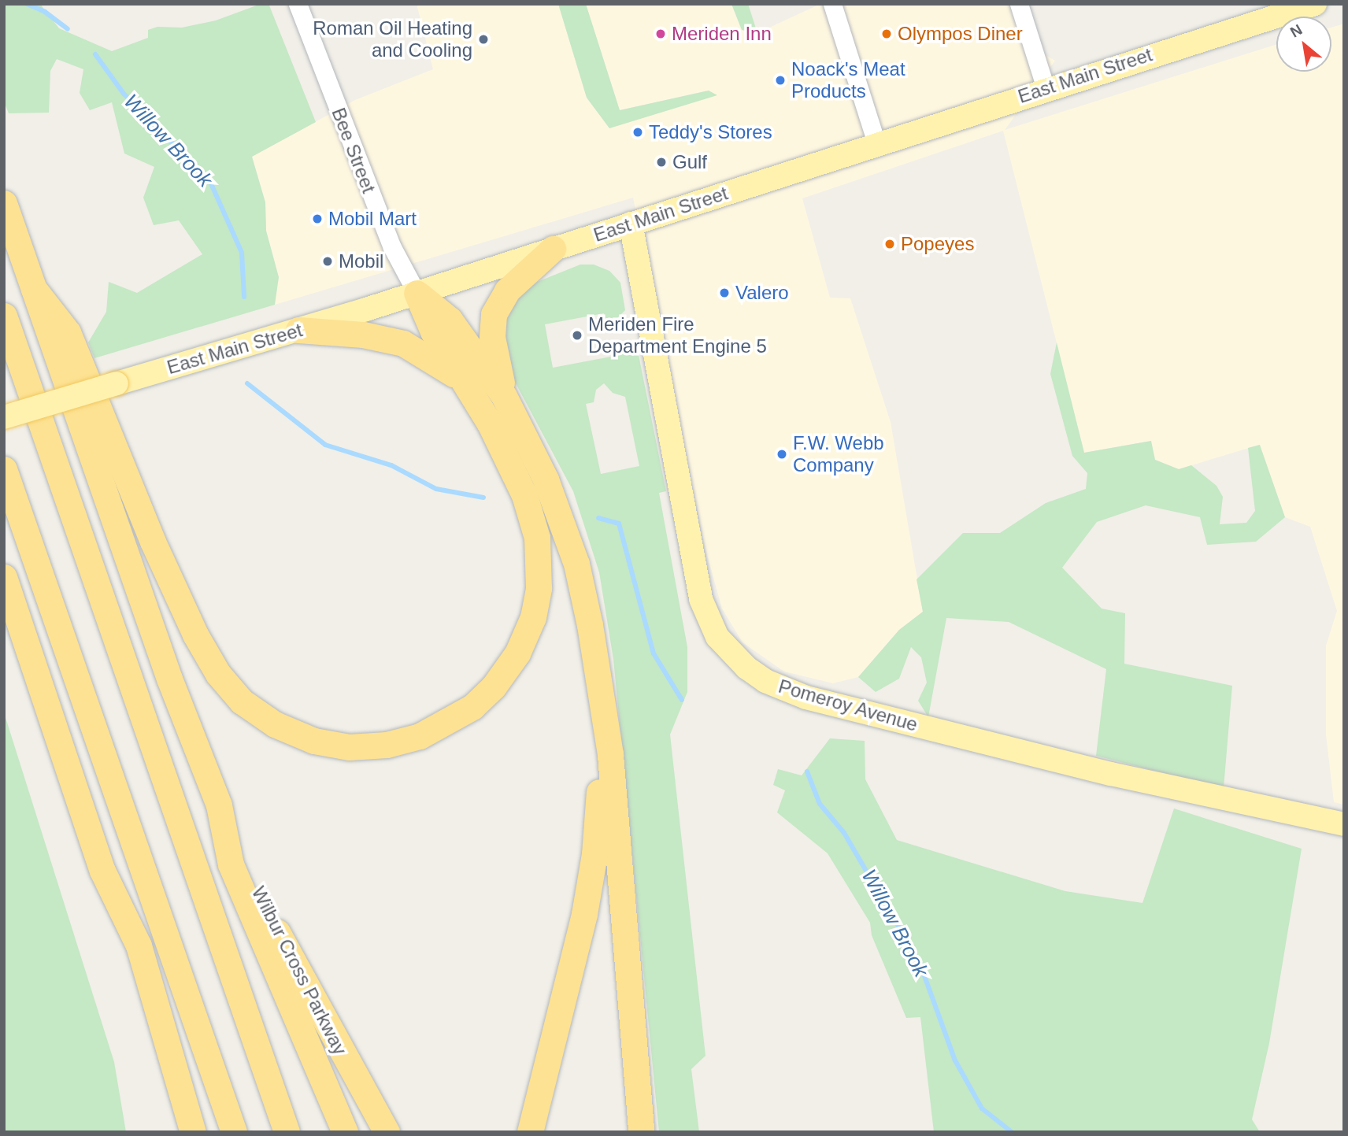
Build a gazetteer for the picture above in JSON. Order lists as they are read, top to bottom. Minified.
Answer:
{"streets":{"highway":["Wilbur Cross Parkway"],"main road":["East Main Street","Pomeroy Avenue"],"street":["Bee Street"]},"crossings":[["East Main Street","Bee Street"],["East Main Street","Pomeroy Avenue"]],"water":["Willow Brook"],"places":["Meriden Inn","Olympos Diner","Roman Oil Heating and Cooling","Noack's Meat Products","Teddy's Stores","Gulf","Mobil Mart","Popeyes","Mobil","Valero","Meriden Fire Department Engine 5","F.W. Webb Company"],"north":"top left"}
